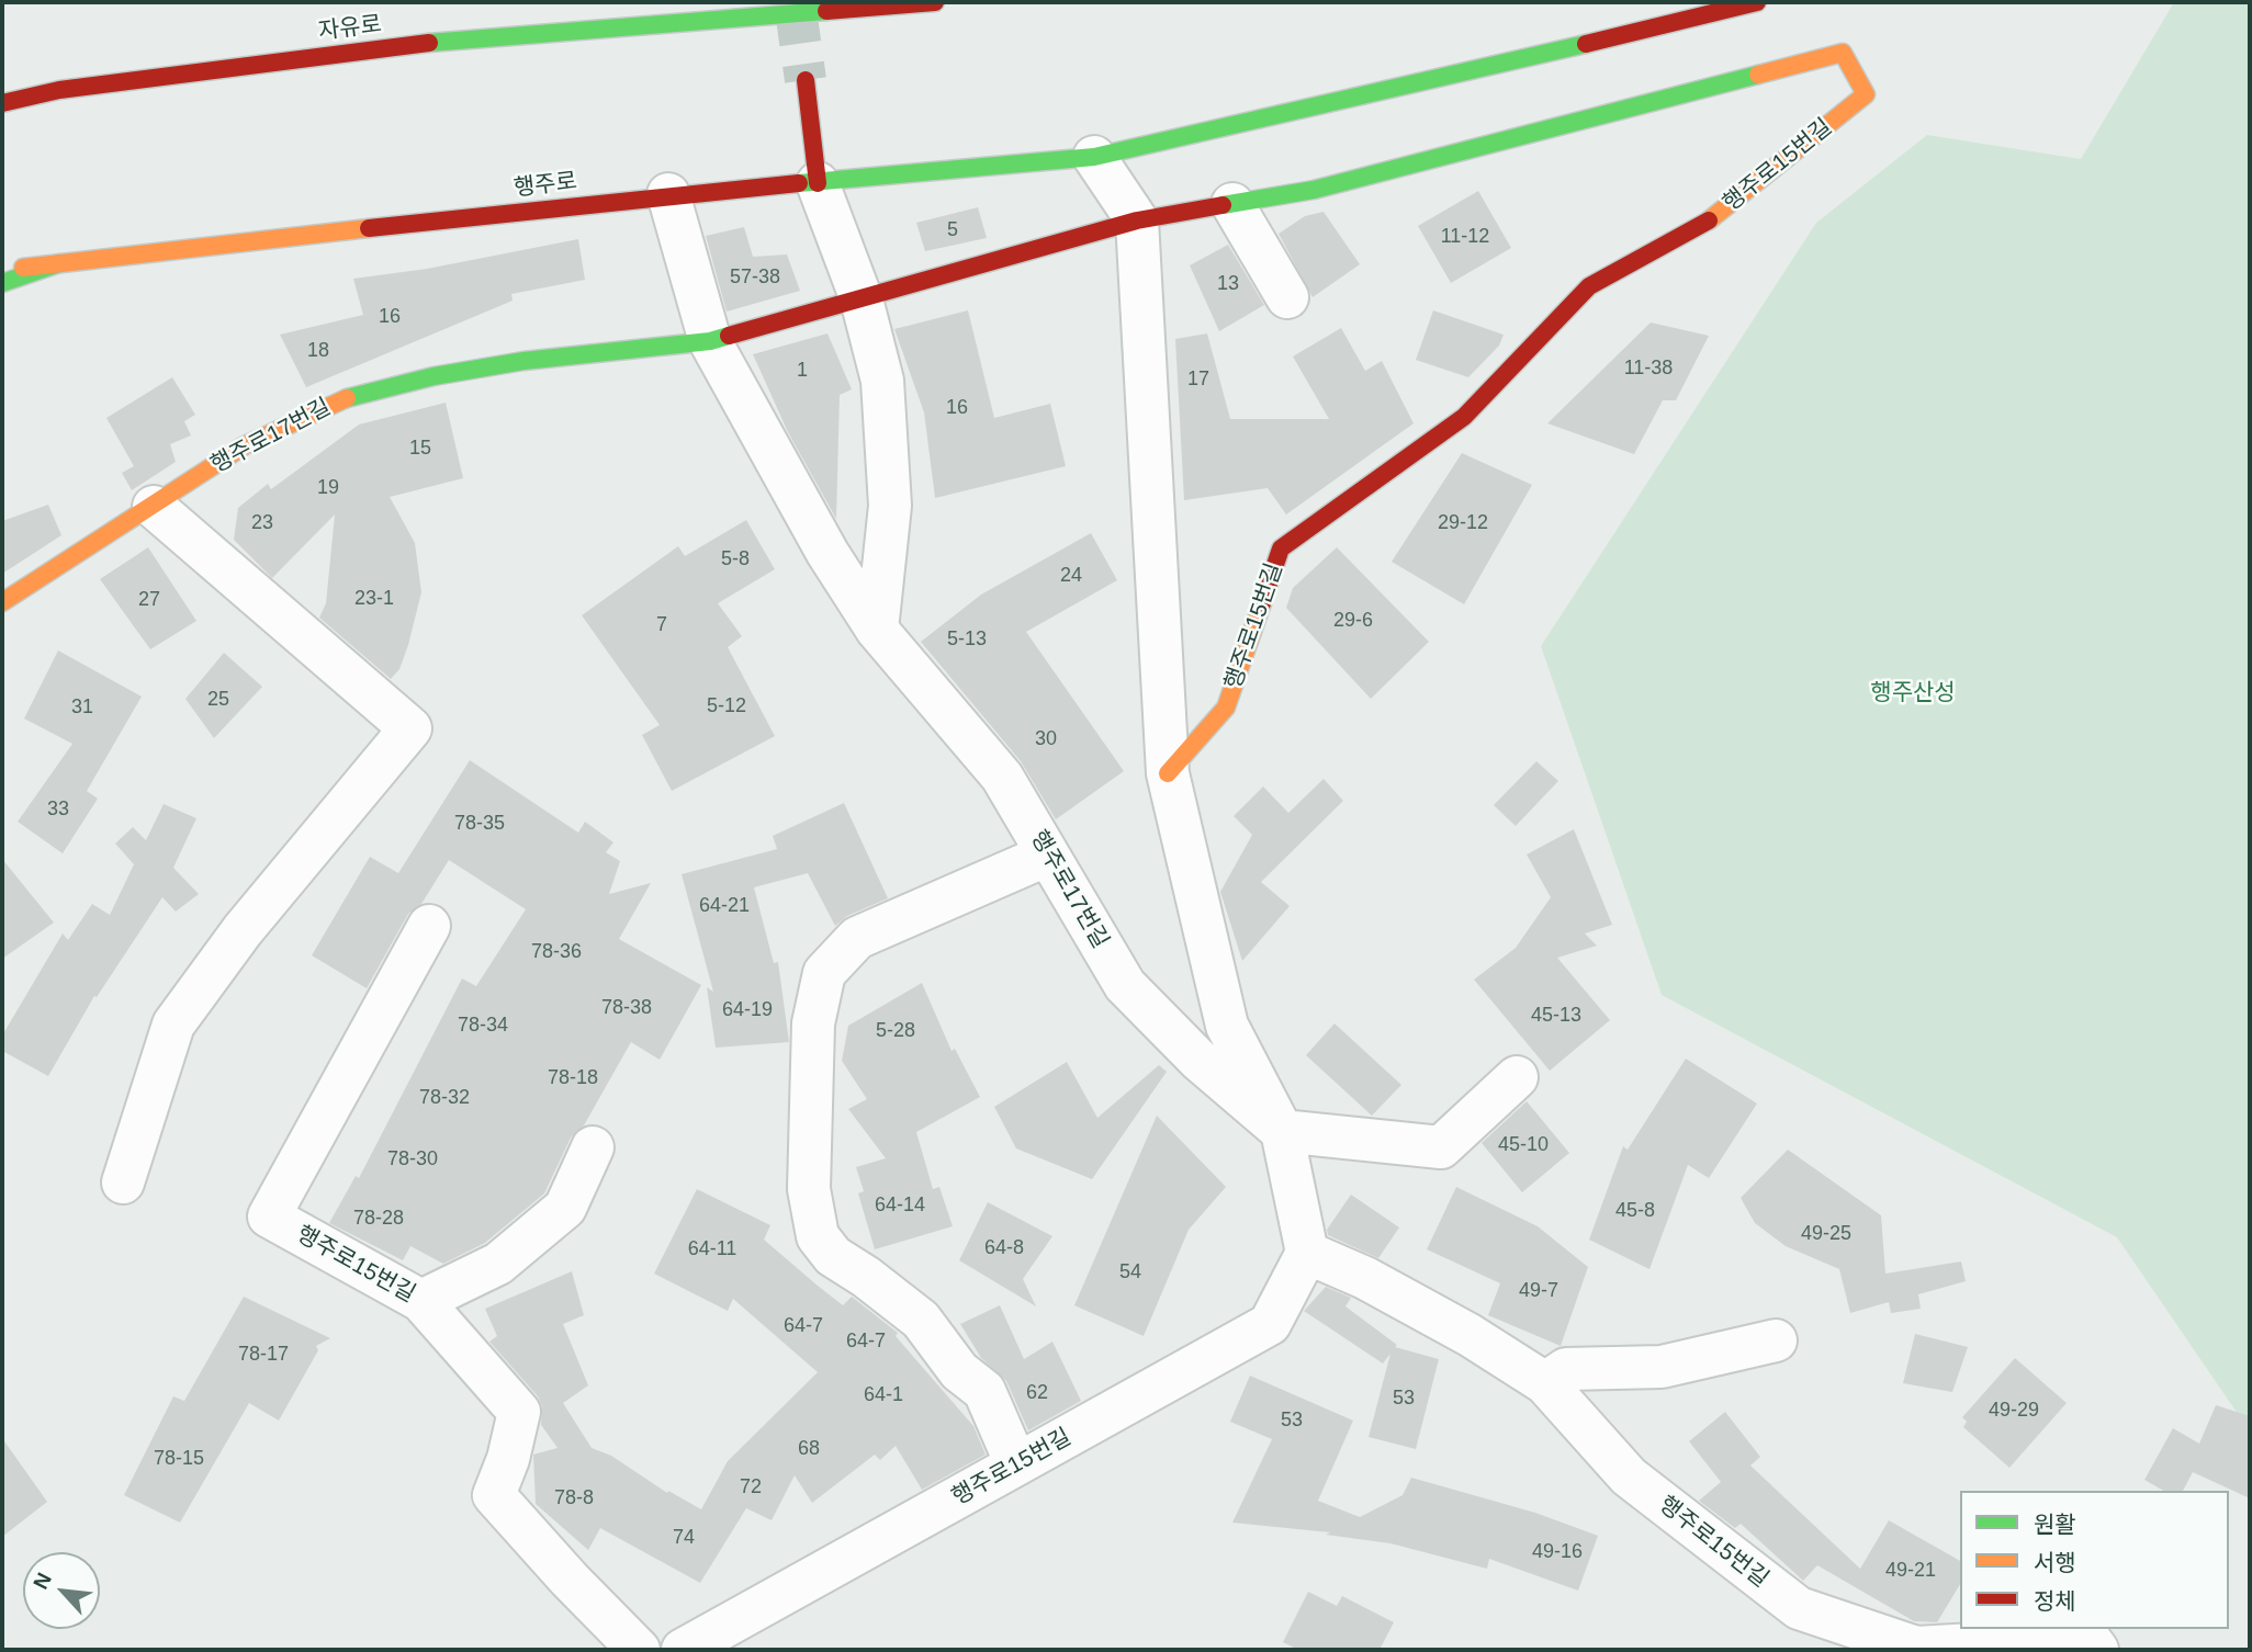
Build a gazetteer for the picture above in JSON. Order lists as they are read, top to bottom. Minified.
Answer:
{"streets":{"main road":["자유로","행주로15번길","행주로","행주로17번길"]},"crossings":[["행주로15번길","행주로17번길"]],"parks":["행주산성"],"house_numbers":["5","11-12","57-38","13","16","18","11-38","1","17","16","15","19","23","29-12","5-8","24","23-1","27","29-6","7","5-13","25","5-12","31","30","33","78-35","64-21","78-36","78-38","64-19","45-13","78-34","5-28","78-18","78-32","45-10","78-30","64-14","45-8","78-28","49-25","64-8","64-11","54","49-7","64-7","64-7","78-17","62","64-1","53","49-29","53","68","78-15","72","78-8","74","49-16","49-21"],"legend":["원활","서행","정체"],"north":"top left"}
